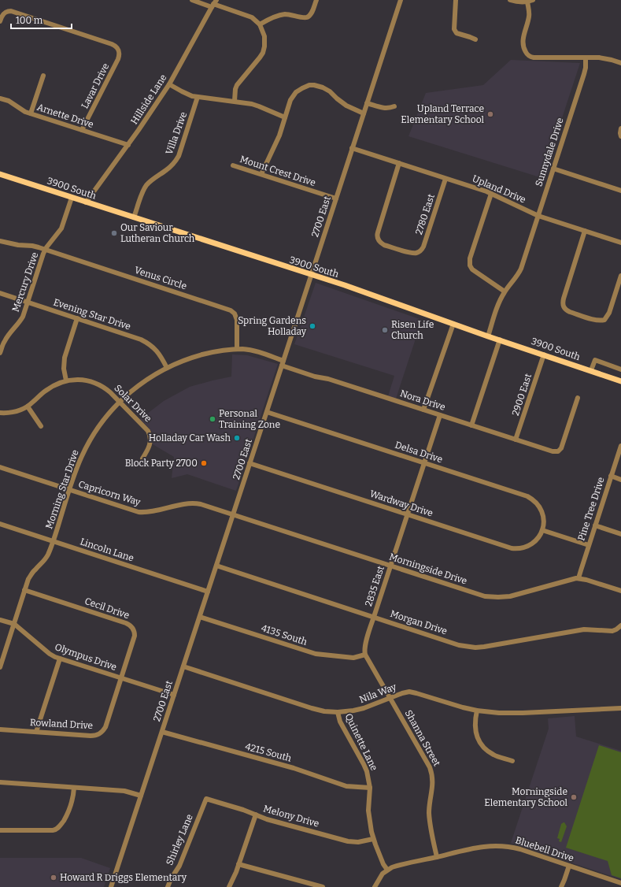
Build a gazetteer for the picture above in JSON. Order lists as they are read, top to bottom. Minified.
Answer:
{"streets":{"main road":["3900 South"],"street":["Lavar Drive","Hillside Lane","Arnette Drive","Villa Drive","Sunnydale Drive","Mount Crest Drive","Upland Drive","2780 East","2700 East","Venus Circle","Mercury Drive","Evening Star Drive","2900 East","Nora Drive","Solar Drive","Delsa Drive","Morning Star Drive","Capricorn Way","Wardway Drive","Pine Tree Drive","Lincoln Lane","Morningside Drive","2835 East","Cecil Drive","Morgan Drive","4135 South","Olympus Drive","Nila Way","Rowland Drive","Shanna Street","Quinette Lane","4215 South","Melony Drive","Shirley Lane","Bluebell Drive"]},"crossings":[["Lavar Drive","Arnette Drive"],["Hillside Lane","Arnette Drive"],["Hillside Lane","3900 South"],["Villa Drive","3900 South"],["Sunnydale Drive","3900 South"],["Sunnydale Drive","Upland Drive"],["Mount Crest Drive","2700 East"],["3900 South","2700 East"],["3900 South","Mercury Drive"],["3900 South","2900 East"],["Upland Drive","2780 East"],["Upland Drive","2700 East"],["2700 East","Nora Drive"],["2700 East","Delsa Drive"],["2700 East","Morning Star Drive"],["2700 East","Capricorn Way"],["2700 East","Wardway Drive"],["2700 East","Lincoln Lane"],["2700 East","Morningside Drive"],["2700 East","Morgan Drive"],["2700 East","4135 South"],["2700 East","Olympus Drive"],["2700 East","Nila Way"],["2700 East","4215 South"],["Venus Circle","Mercury Drive"],["Venus Circle","Morning Star Drive"],["Mercury Drive","Evening Star Drive"],["Evening Star Drive","Morning Star Drive"],["2900 East","Nora Drive"],["Nora Drive","2835 East"],["Solar Drive","Morning Star Drive"],["Delsa Drive","Wardway Drive"],["Delsa Drive","2835 East"],["Morning Star Drive","Capricorn Way"],["Morning Star Drive","Lincoln Lane"],["Morning Star Drive","Cecil Drive"],["Morning Star Drive","Olympus Drive"],["Capricorn Way","Morningside Drive"],["Wardway Drive","2835 East"],["Pine Tree Drive","Morningside Drive"],["Morningside Drive","2835 East"],["2835 East","Morgan Drive"],["2835 East","4135 South"],["2835 East","Shanna Street"],["Cecil Drive","Olympus Drive"],["Cecil Drive","Rowland Drive"],["4135 South","Shanna Street"],["Olympus Drive","Rowland Drive"],["Nila Way","Shanna Street"],["Nila Way","Quinette Lane"],["Shanna Street","Bluebell Drive"],["Quinette Lane","4215 South"],["Quinette Lane","Melony Drive"],["Quinette Lane","Bluebell Drive"],["Melony Drive","Shirley Lane"]],"places":["Upland Terrace Elementary School","Our Saviour Lutheran Church","Spring Gardens Holladay","Risen Life Church","Personal Training Zone","Holladay Car Wash","Block Party 2700","Morningside Elementary School","Howard R Driggs Elementary"],"scale_bar":"100 m"}
